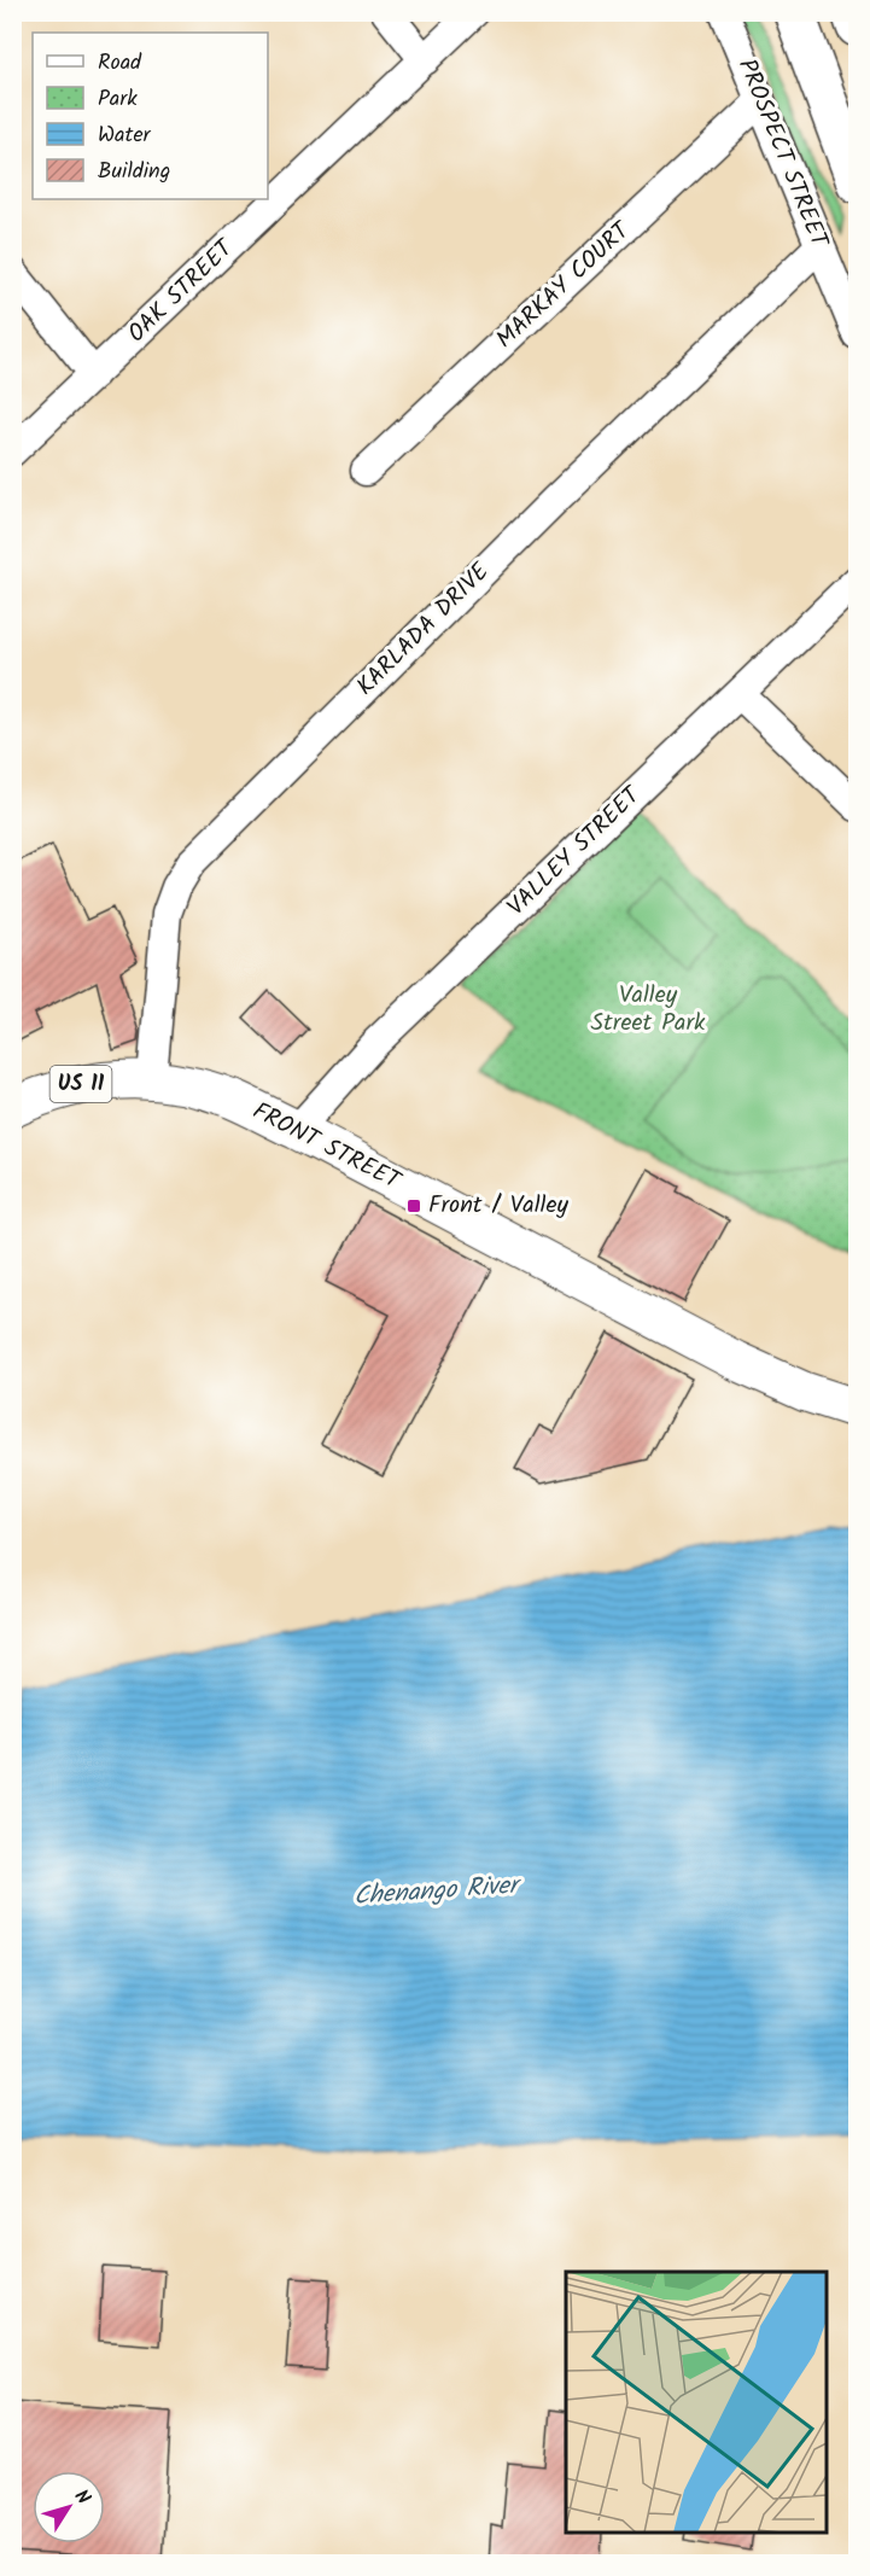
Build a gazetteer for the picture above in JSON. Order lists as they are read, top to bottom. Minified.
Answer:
{"streets":{"main road":["US 11","FRONT STREET"],"street":["PROSPECT STREET","MARKAY COURT","OAK STREET","KARLADA DRIVE","VALLEY STREET"]},"crossings":[["PROSPECT STREET","MARKAY COURT"],["PROSPECT STREET","KARLADA DRIVE"],["KARLADA DRIVE","FRONT STREET"],["VALLEY STREET","FRONT STREET"]],"water":["Chenango River"],"parks":["Valley Street Park"],"places":{"transit":["Front / Valley"]},"legend":["Road","Park","Water","Building"],"north":"top right"}
